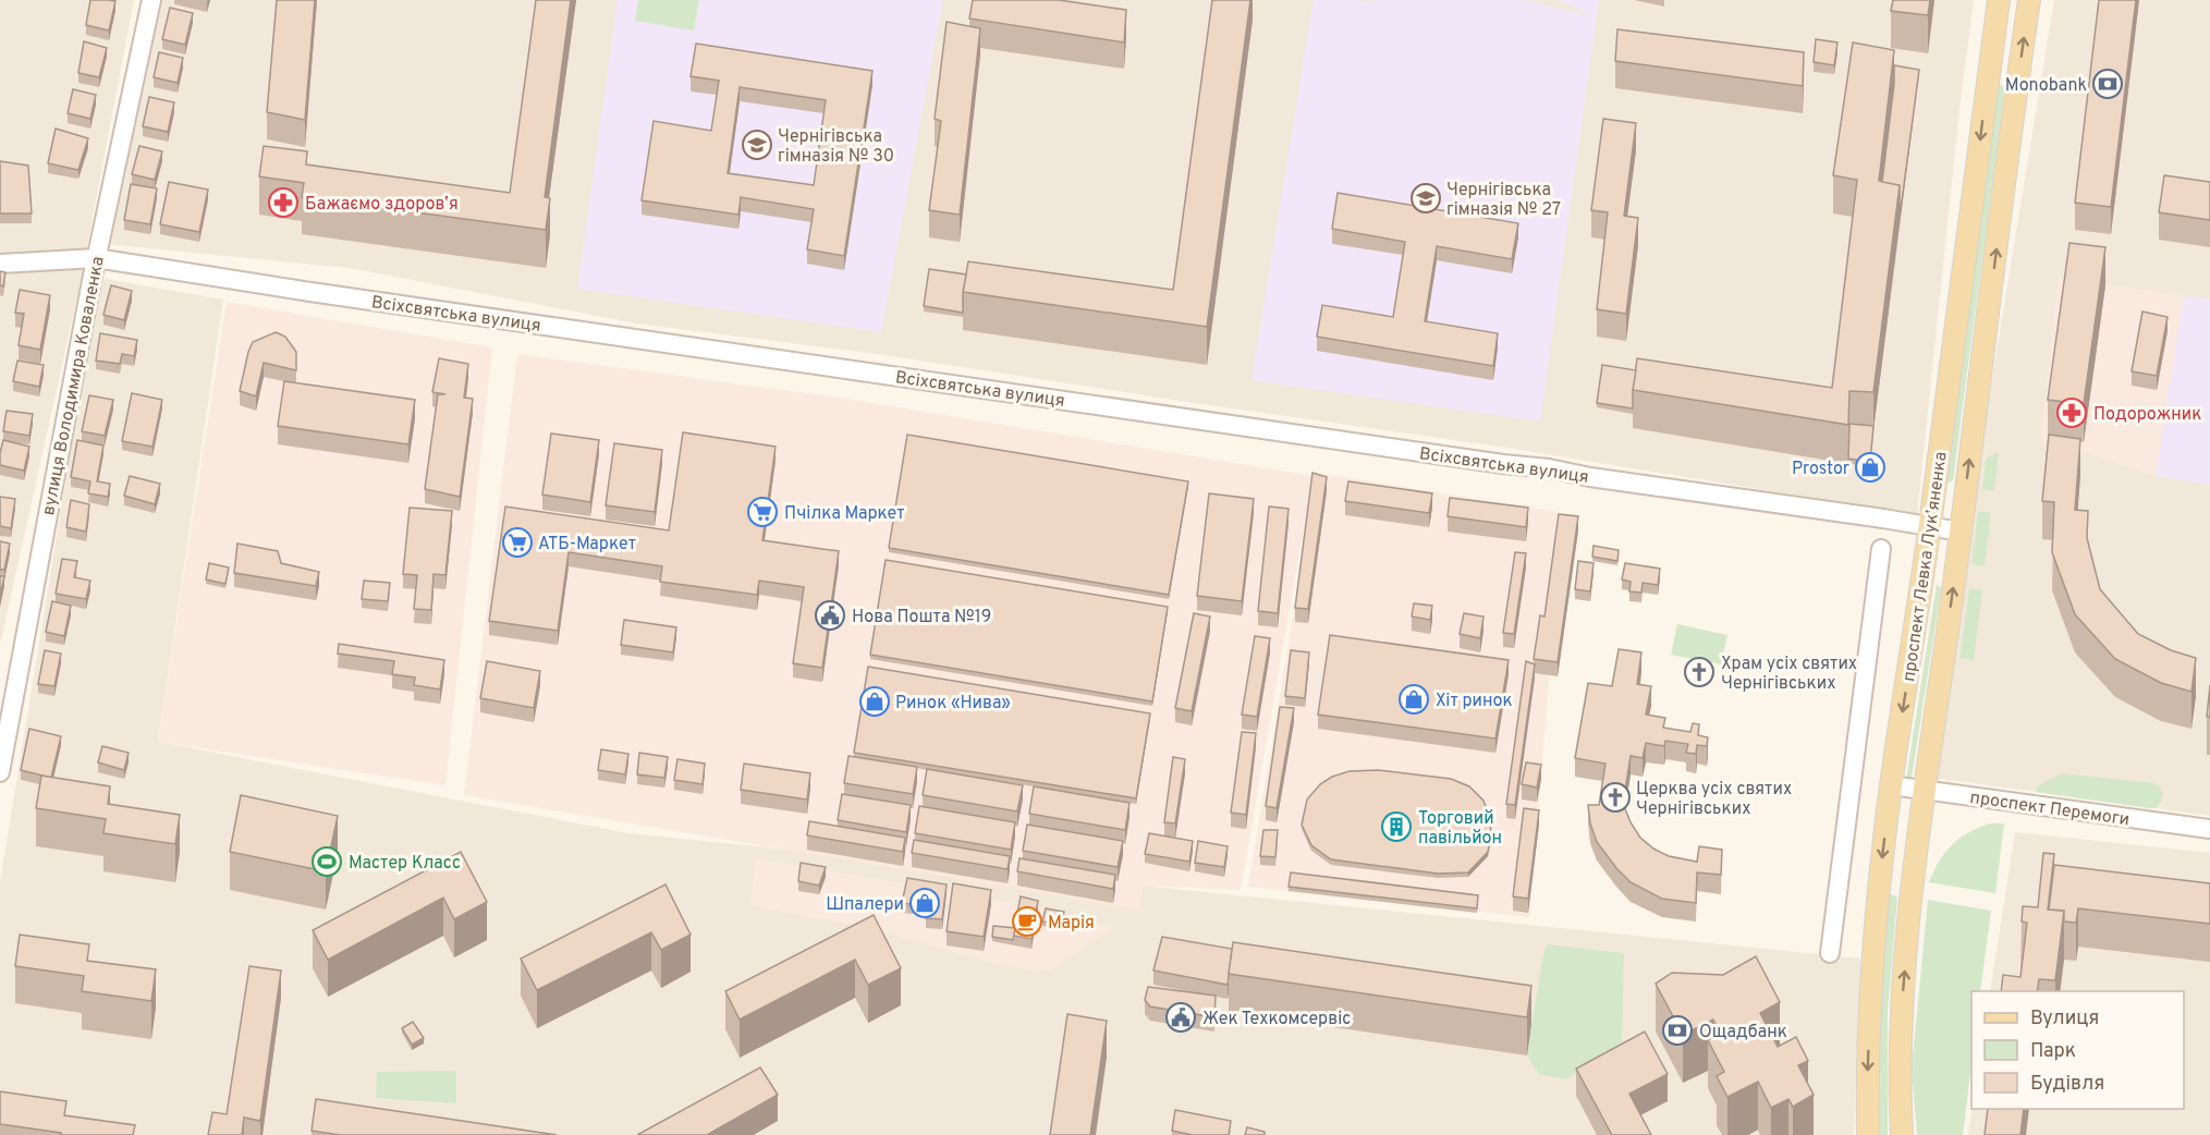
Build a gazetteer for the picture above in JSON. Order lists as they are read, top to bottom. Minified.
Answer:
{"streets":{"main road":["проспект Левка Лукʼяненка"],"street":["Всіхсвятська вулиця","вулиця Володимира Коваленка","проспект Перемоги"]},"crossings":[["Всіхсвятська вулиця","вулиця Володимира Коваленка"],["Всіхсвятська вулиця","проспект Левка Лукʼяненка"],["проспект Левка Лукʼяненка","проспект Перемоги"]],"places":{"bank":["Monobank","Ощадбанк"],"school or university":["Чернігівська гімназія № 30","Чернігівська гімназія № 27"],"pharmacy":["Бажаємо здоровʼя","Подорожник"],"shop":["Prostor","Хіт ринок","Ринок «Нива»","Шпалери"],"supermarket":["Пчілка Маркет","АТБ-Маркет"],"public building":["Нова Пошта №19","Жек Техкомсервіс"],"church":["Храм усіх святих Чернігівських","Церква усіх святих Чернігівських"],"building":["Торговий павільйон"],"sports":["Мастер Класс"],"cafe":["Марія"]},"legend":["Вулиця","Парк","Будівля"]}
